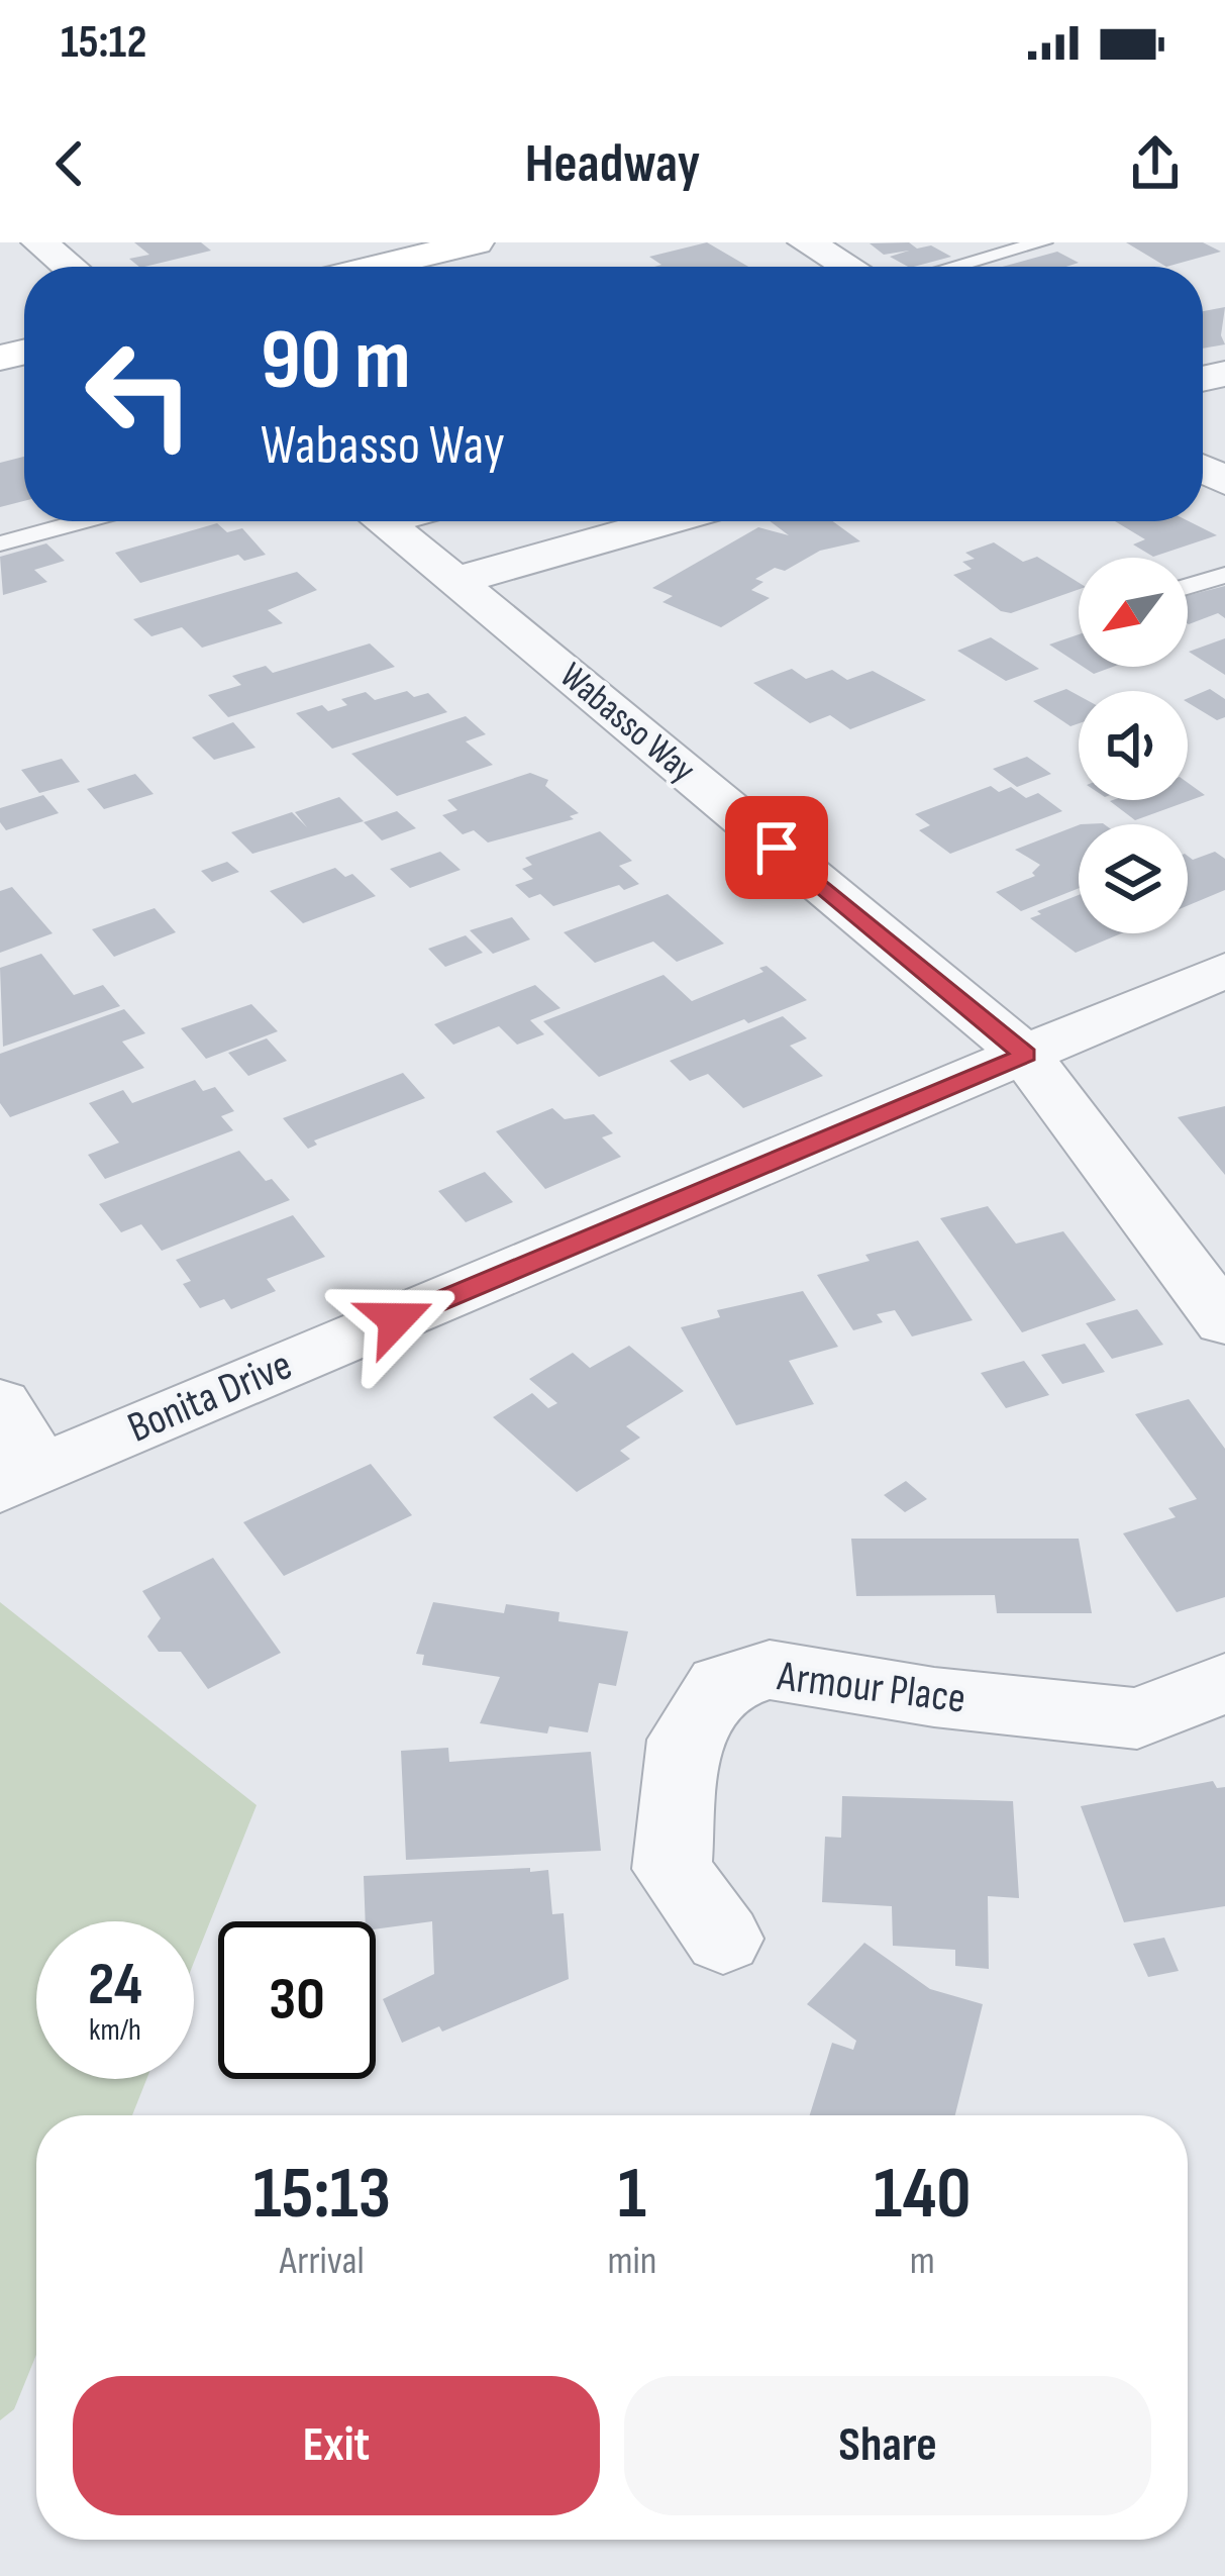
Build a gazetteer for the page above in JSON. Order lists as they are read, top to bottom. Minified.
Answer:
{"streets":{"street":["Wabasso Way","Bonita Drive","Armour Place"]},"crossings":[["Wabasso Way","Bonita Drive"]],"north":"bottom left","page":{"status":"15:12","header":"Headway","turn":["90 m","Wabasso Way"],"speed":"24 km/h","limit":"30","eta":["15:13","Arrival","1","min","140","m"],"buttons":["Exit","Share"]}}
